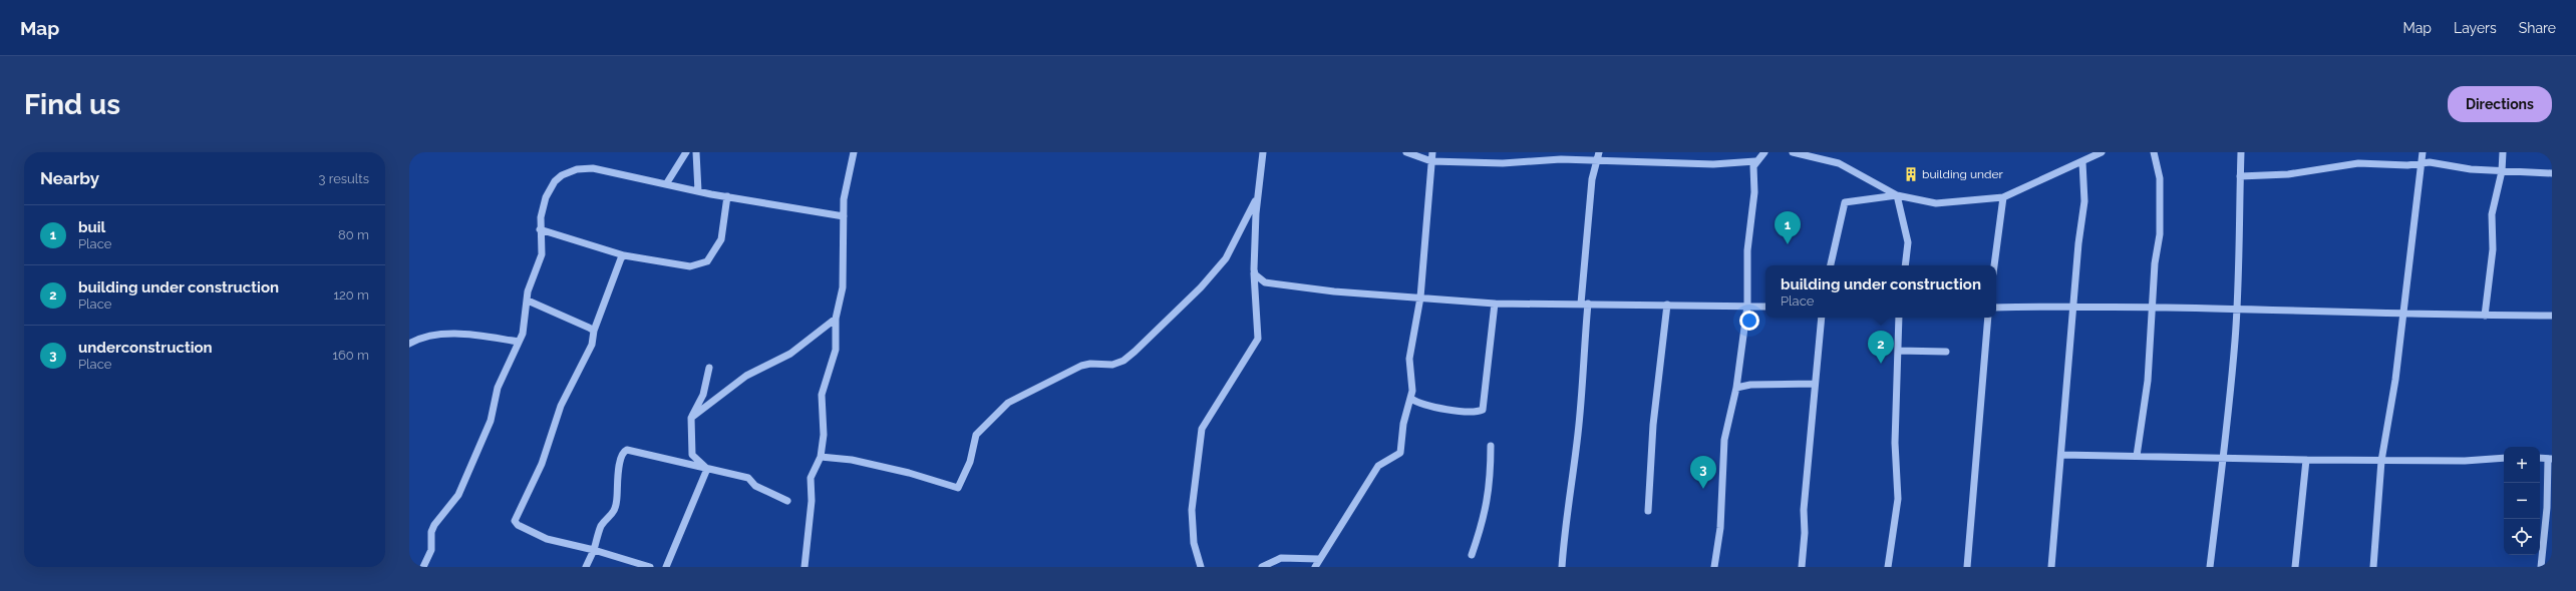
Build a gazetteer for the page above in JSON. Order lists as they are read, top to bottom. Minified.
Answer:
{"places":{"building":["building under"]},"page":{"header":"Map","nav":["Map","Layers","Share"],"buttons":"Directions","title":"Find us","heading":["Nearby","3 results"],"list":[{"mark":"1","name":"buil","note":"Place","value":"80 m"},{"mark":"2","name":"building under construction","note":"Place","value":"120 m"},{"mark":"3","name":"underconstruction","note":"Place","value":"160 m"}],"pins":["1","2","3"],"popup":["building under construction","Place"],"map_buttons":["+","−"]}}
